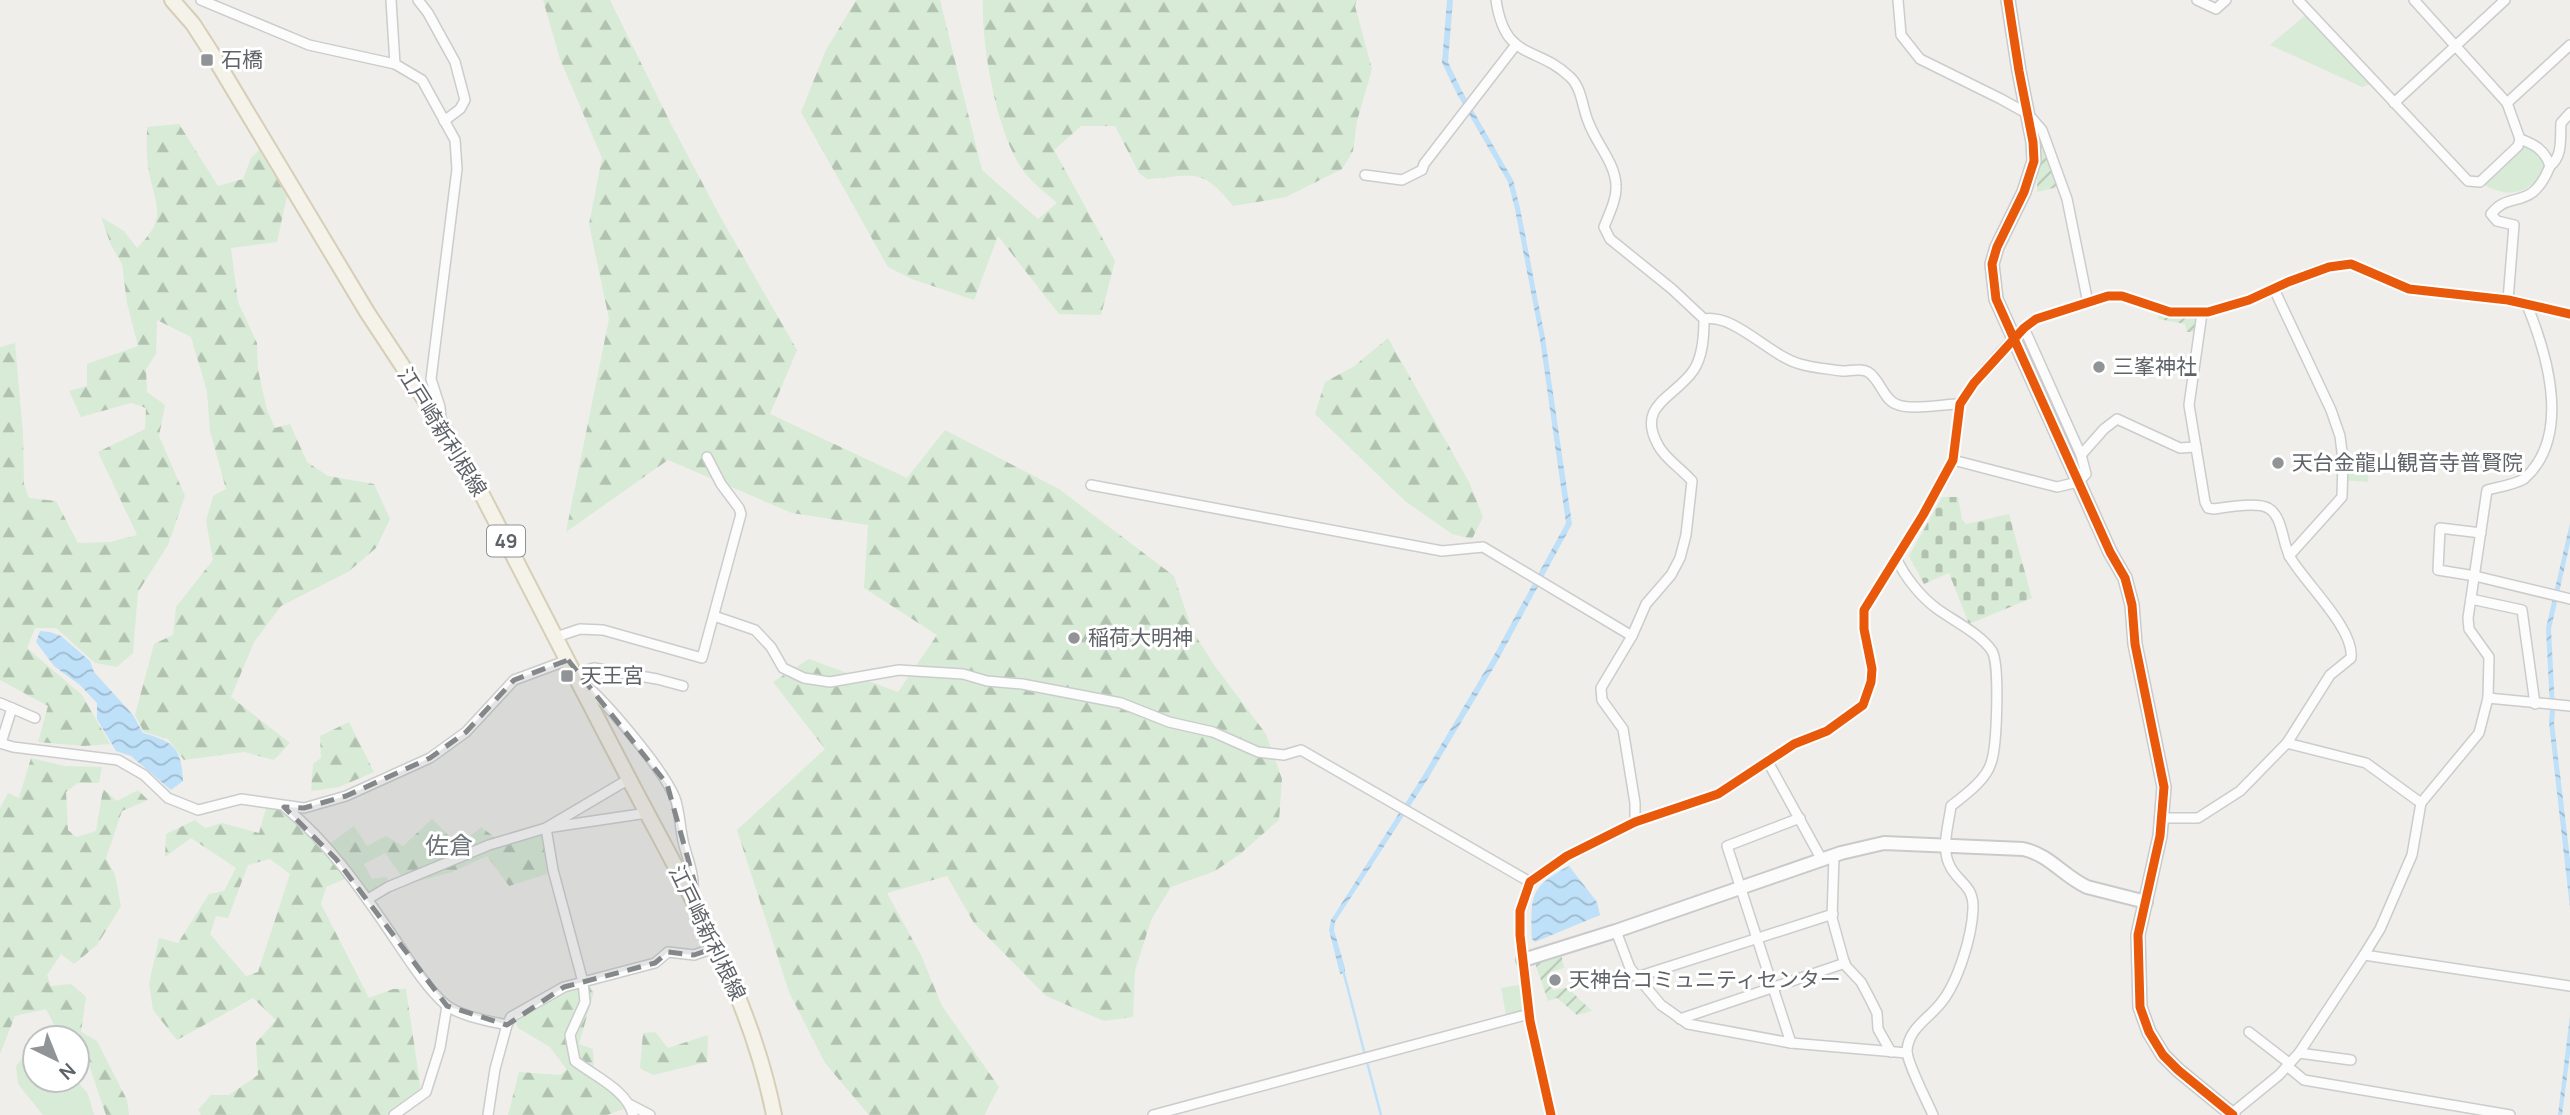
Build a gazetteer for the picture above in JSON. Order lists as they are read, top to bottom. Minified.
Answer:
{"streets":{"main road":["江戸崎新利根線","49"]},"districts":["佐倉"],"places":{"transit":["石橋","天王宮"],"other":["三峯神社","天台金龍山観音寺普賢院","稲荷大明神","天神台コミュニティセンター"]},"north":"bottom right"}
